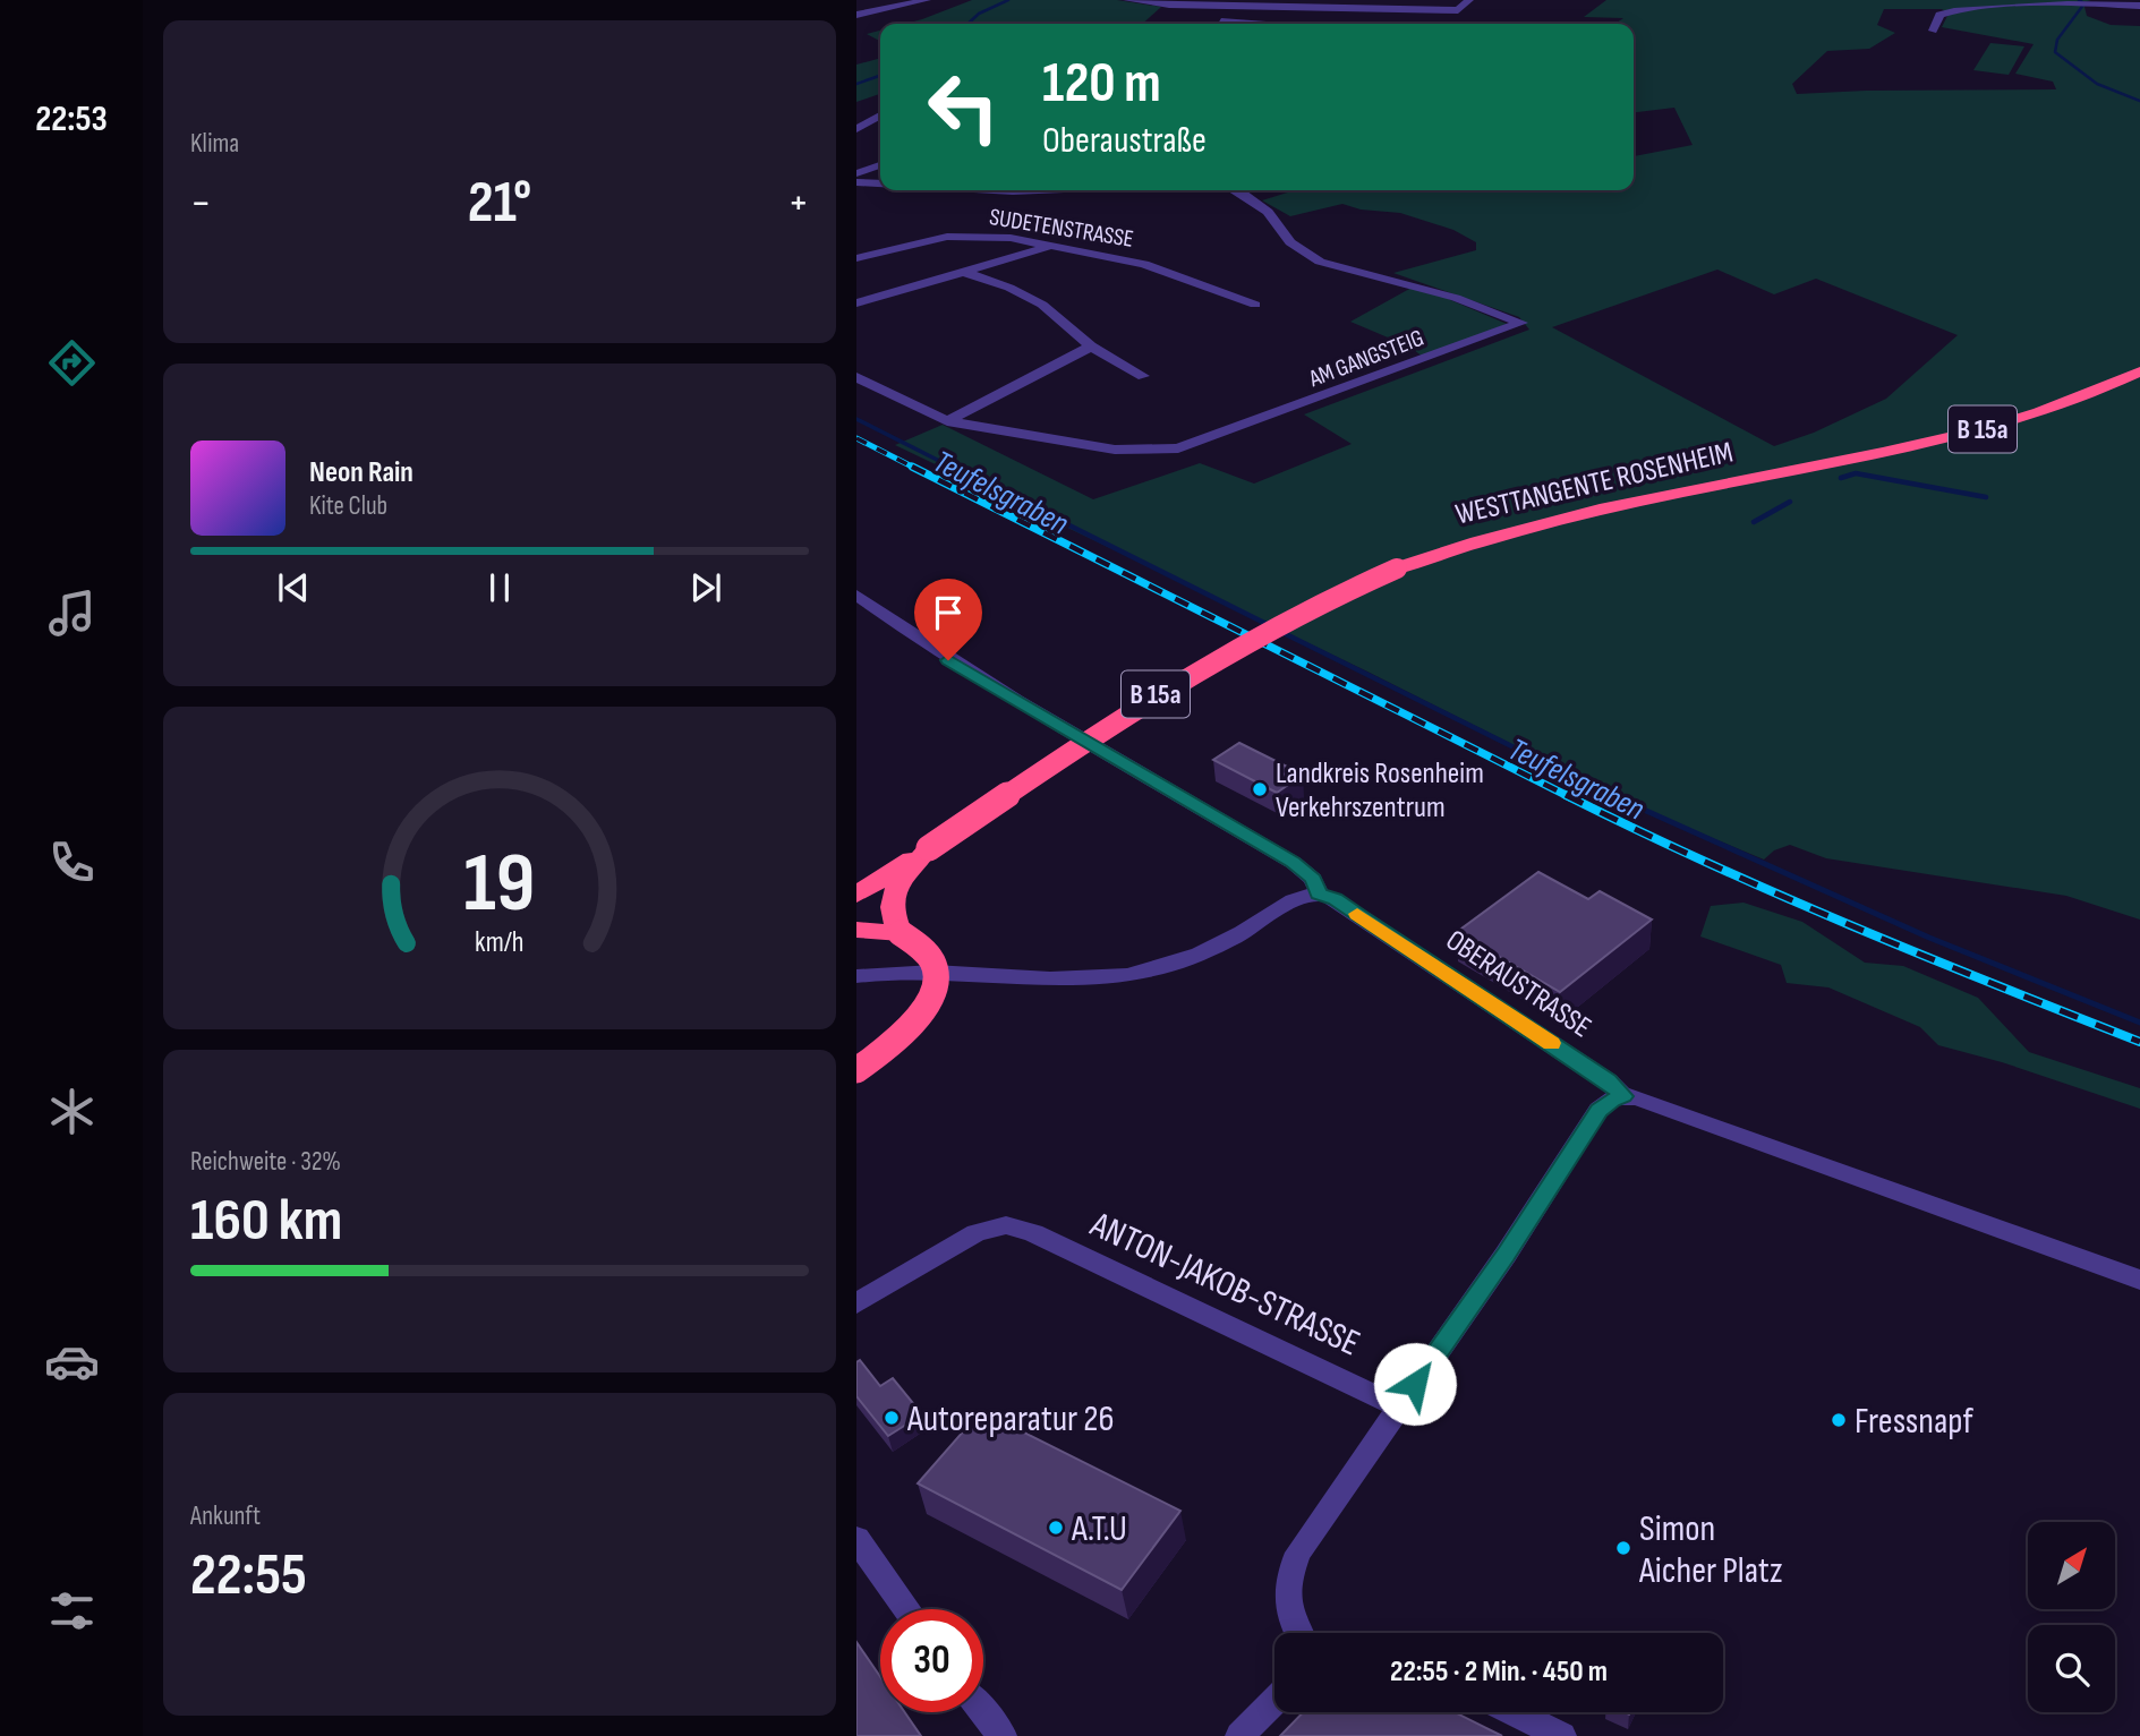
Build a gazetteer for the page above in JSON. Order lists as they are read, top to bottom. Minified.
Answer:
{"streets":{"highway":["B 15a","WESTTANGENTE ROSENHEIM"],"street":["SUDETENSTRASSE","AM GANGSTEIG","OBERAUSTRASSE","ANTON-JAKOB-STRASSE"]},"water":["Teufelsgraben"],"places":["Landkreis Rosenheim Verkehrszentrum","Autoreparatur 26","Fressnapf","A.T.U","Simon Aicher Platz"],"north":"top right","page":{"tabs":"22:53","tile":["Klima",["Reichweite · 32%","160 km"],["Ankunft","22:55"]],"turn":["120 m","Oberaustraße"],"heat":["−","21°","+"],"song":["Neon Rain","Kite Club"],"limit":"30","trip":"22:55 · 2 Min. · 450 m","gauge":["19","km/h"]}}
